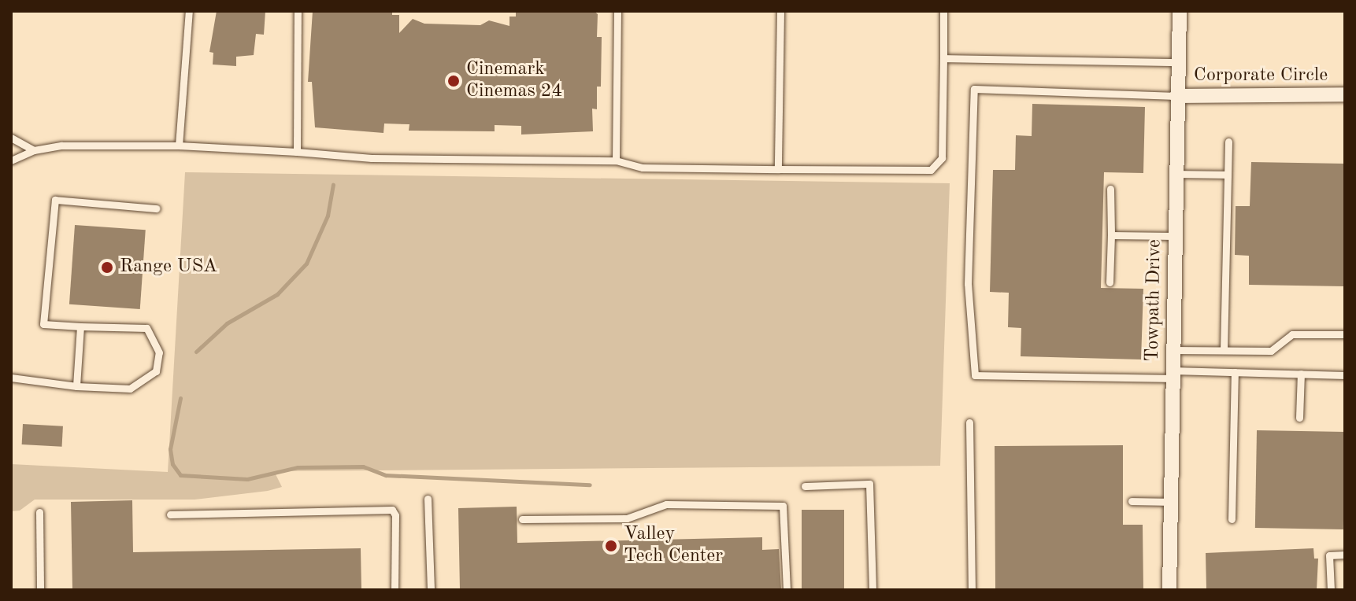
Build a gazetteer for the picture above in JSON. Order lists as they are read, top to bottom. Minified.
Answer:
{"streets":{"street":["Corporate Circle","Towpath Drive"]},"crossings":[["Corporate Circle","Towpath Drive"]],"places":["Cinemark Cinemas 24","Range USA","Valley Tech Center"]}
